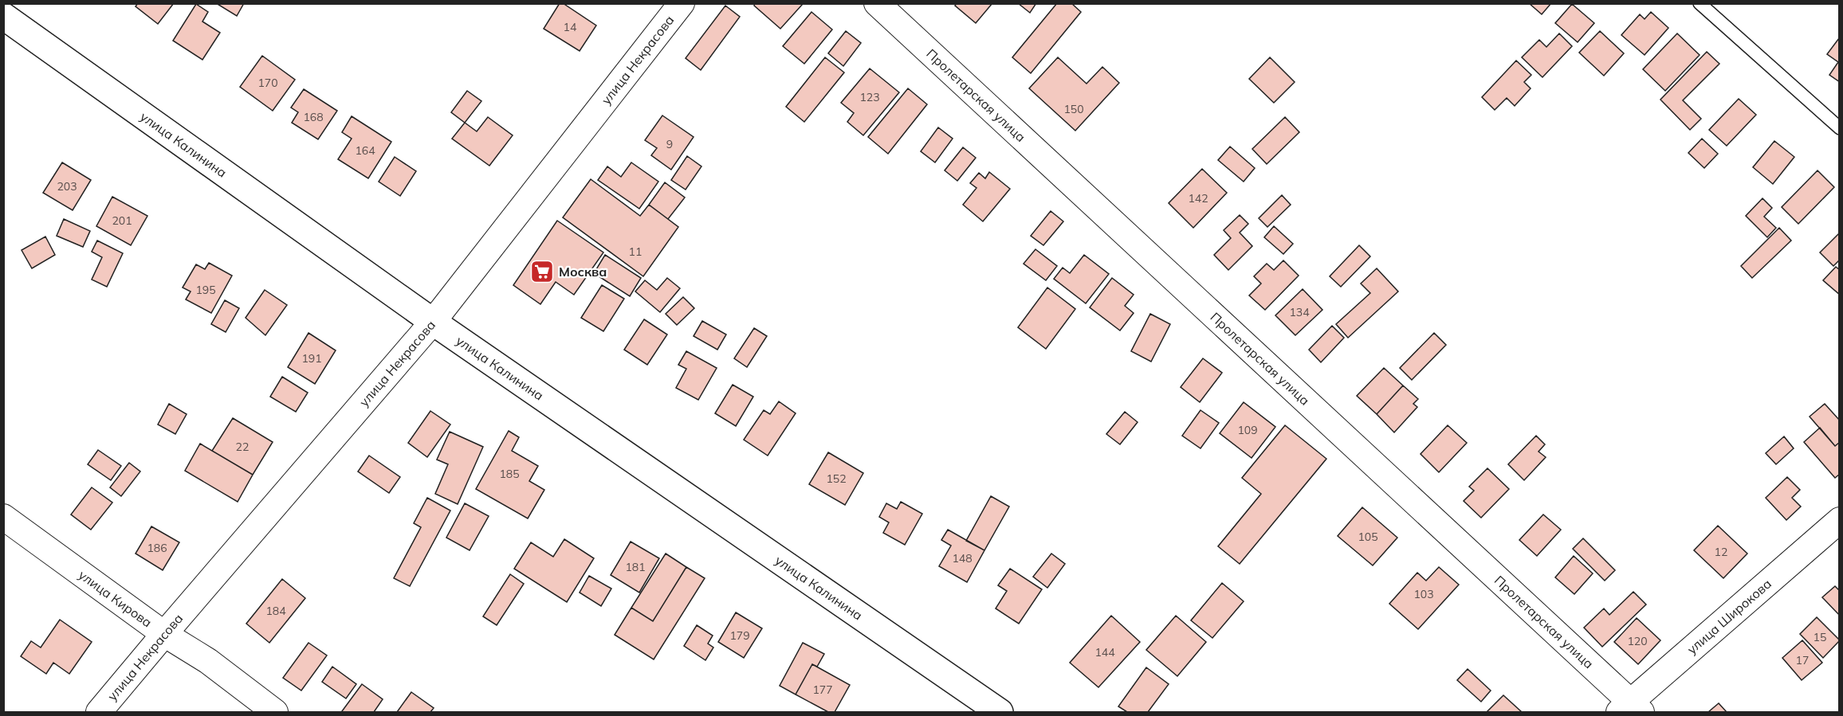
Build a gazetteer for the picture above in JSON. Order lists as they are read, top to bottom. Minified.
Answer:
{"streets":{"street":["улица Некрасова","Пролетарская улица","улица Калинина","улица Кирова","улица Широкова"]},"crossings":[["улица Некрасова","улица Калинина"],["улица Некрасова","улица Кирова"],["Пролетарская улица","улица Широкова"]],"places":{"supermarket":["Москва"]},"house_numbers":["14","170","123","150","168","9","164","203","142","201","11","195","134","191","109","22","185","152","105","186","12","148","181","103","184","179","15","120","144","17","177"]}
